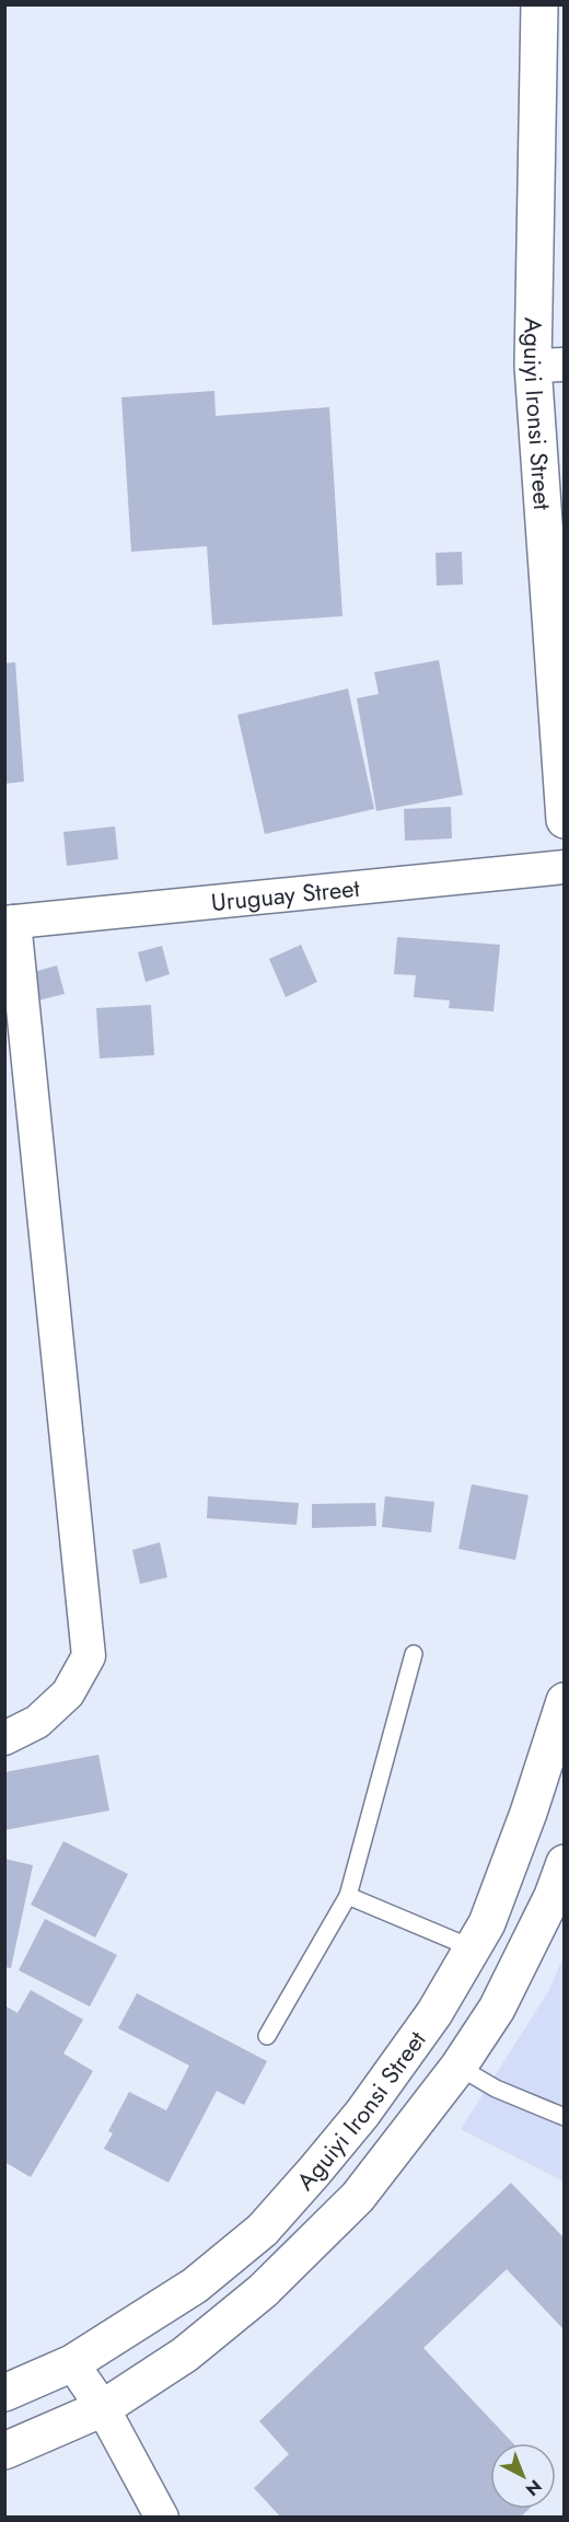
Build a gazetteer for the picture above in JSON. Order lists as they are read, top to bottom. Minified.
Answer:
{"streets":{"main road":["Aguiyi Ironsi Street"],"street":["Uruguay Street"]},"north":"bottom right"}
